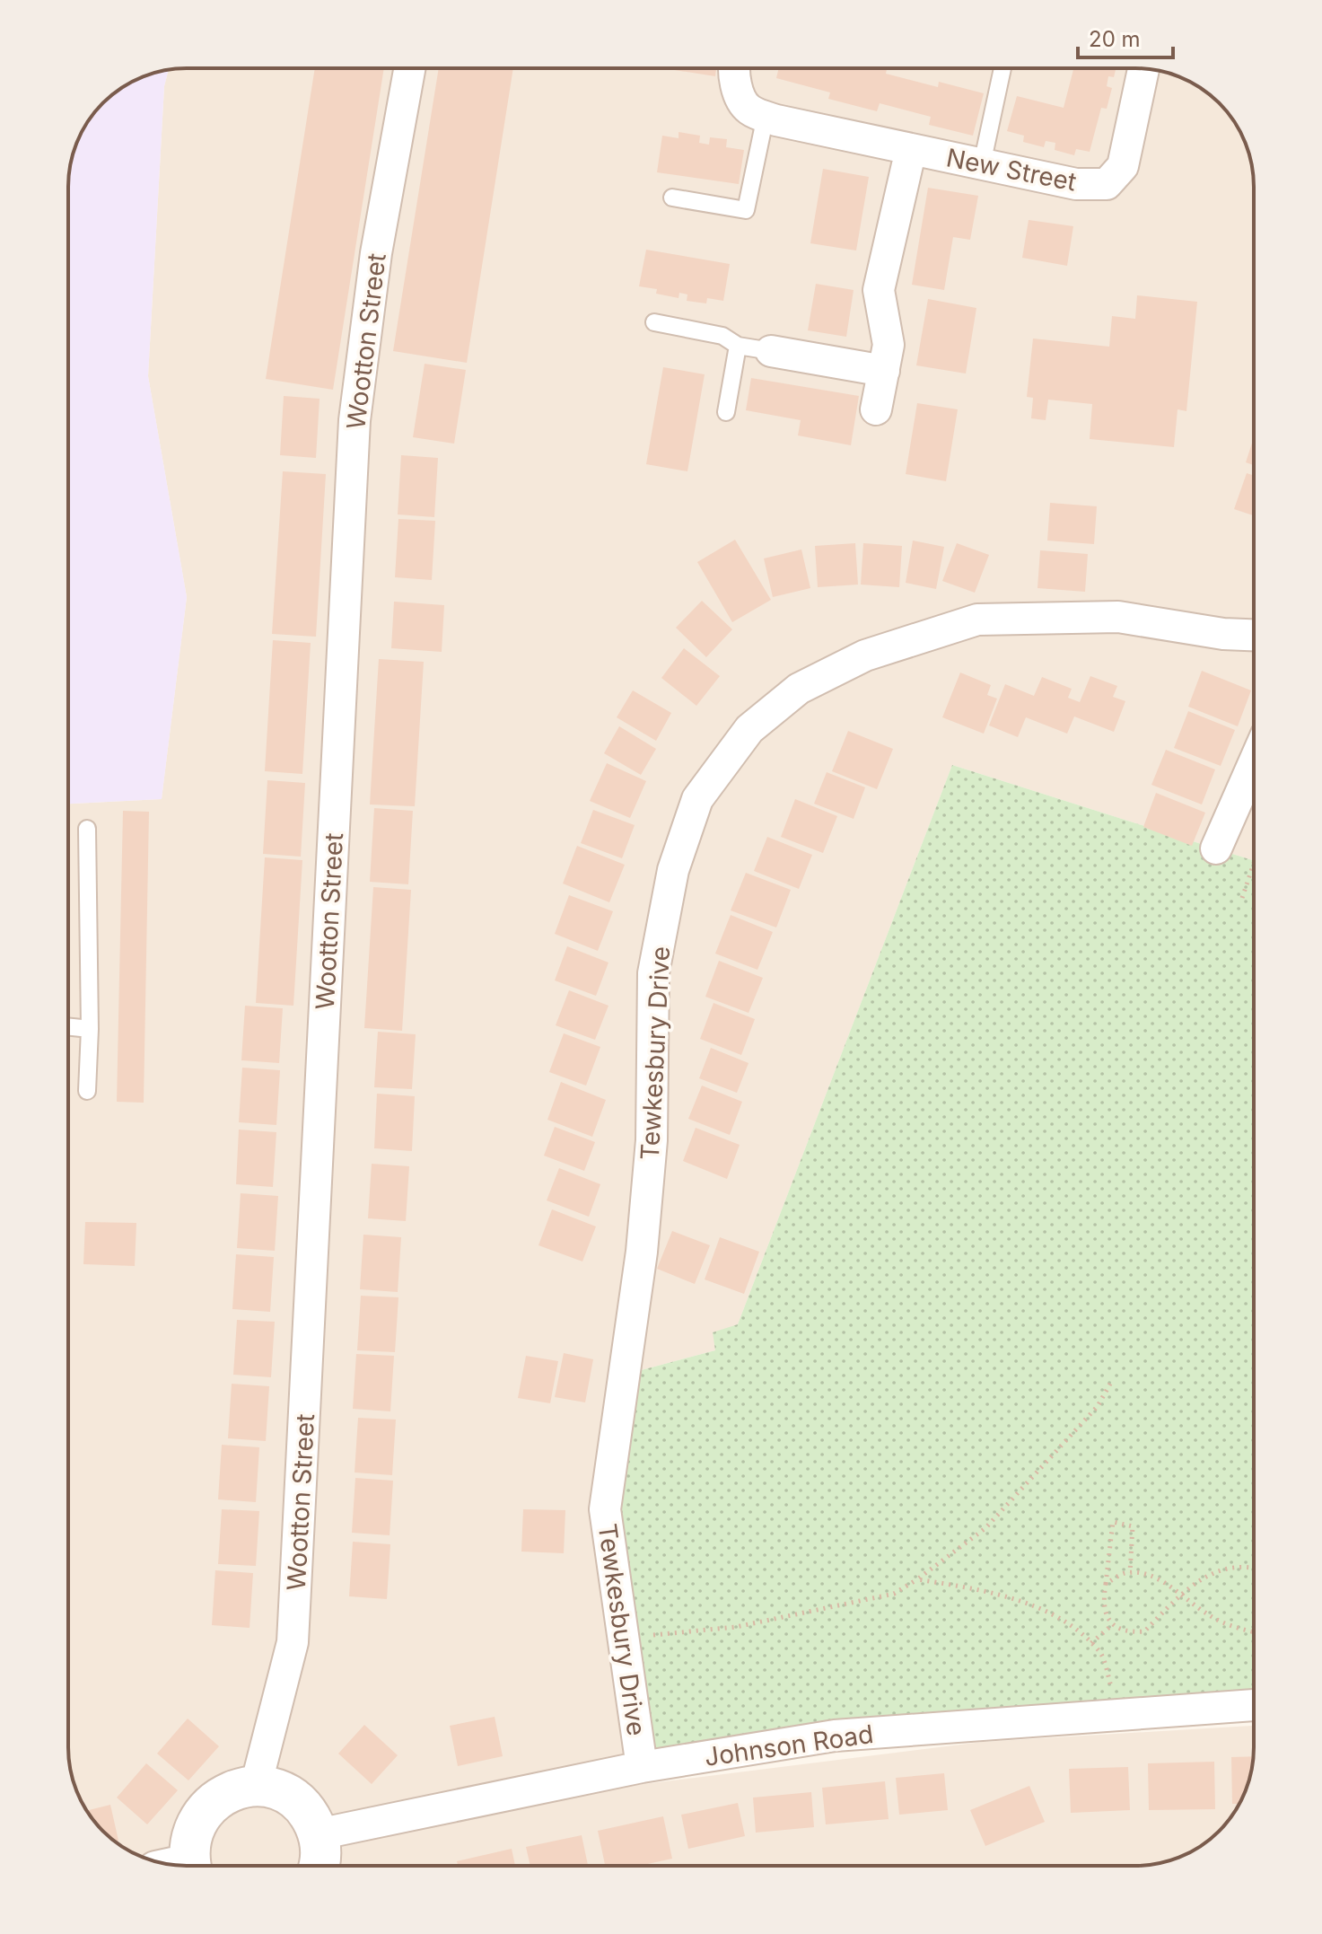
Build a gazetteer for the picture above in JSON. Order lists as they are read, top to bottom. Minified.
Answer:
{"streets":{"street":["New Street","Wootton Street","Tewkesbury Drive","Johnson Road"]},"crossings":[["Tewkesbury Drive","Johnson Road"]],"scale_bar":"20 m"}
